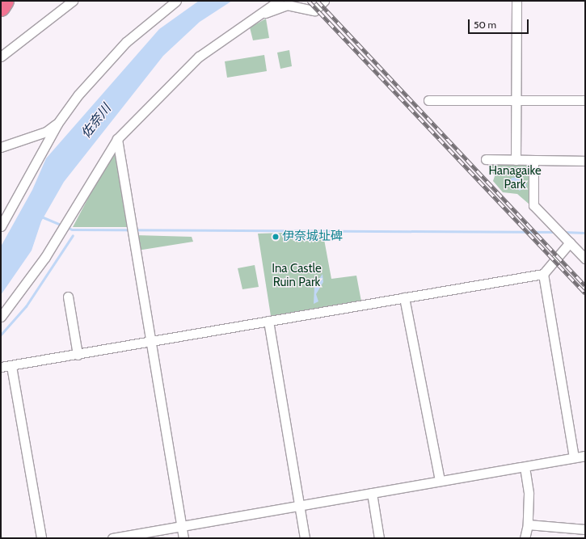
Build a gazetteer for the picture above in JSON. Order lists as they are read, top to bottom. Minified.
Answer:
{"water":["佐奈川"],"parks":["Hanagaike Park","Ina Castle Ruin Park"],"places":["伊奈城址碑"],"scale_bar":"50 m"}
